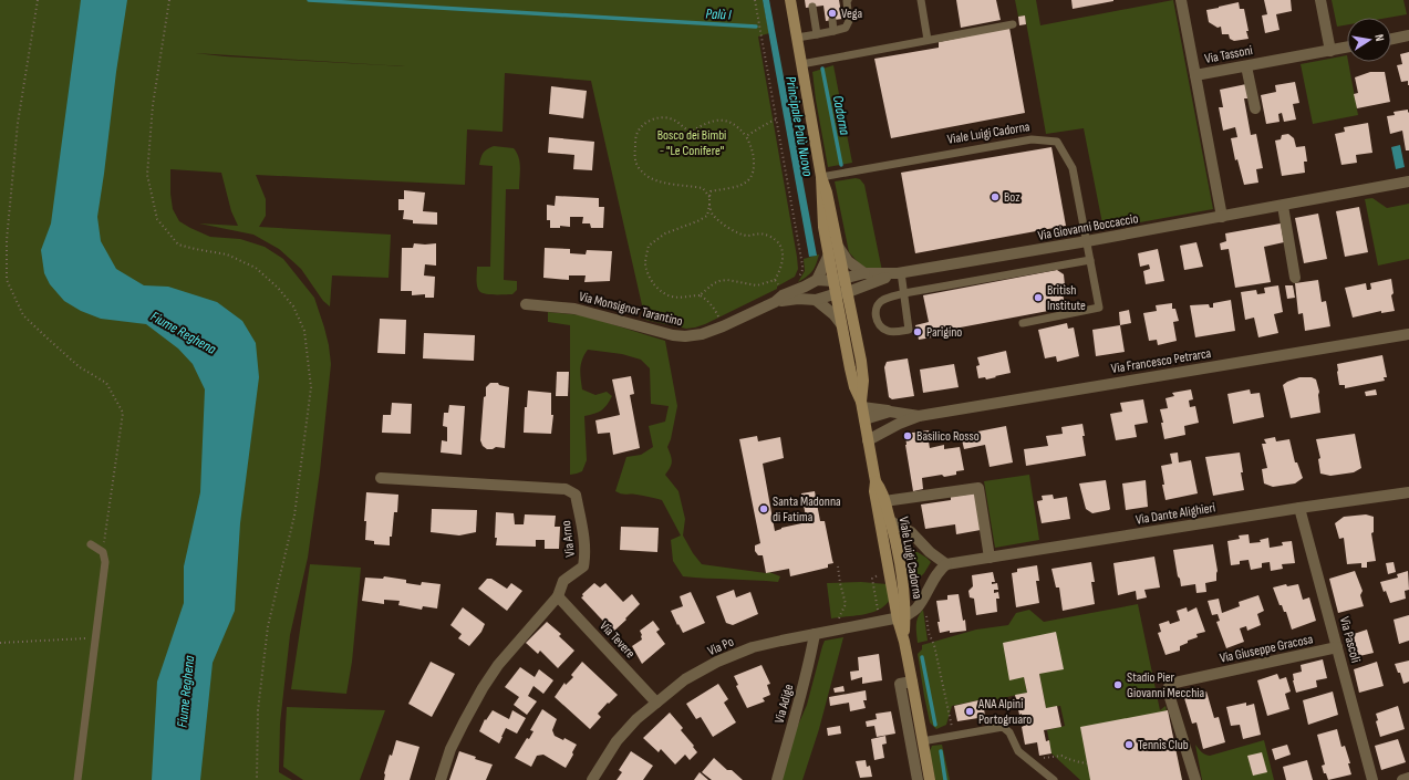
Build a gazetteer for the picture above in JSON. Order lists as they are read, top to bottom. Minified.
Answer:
{"streets":{"main road":["Viale Luigi Cadorna"],"street":["Via Tassoni","Via Giovanni Boccaccio","Via Monsignor Tarantino","Via Francesco Petrarca","Via Dante Alighieri","Via Arno","Via Tevere","Via Pascoli","Via Po","Via Giuseppe Gracosa","Via Adige"]},"crossings":[["Via Tassoni","Via Giovanni Boccaccio"],["Viale Luigi Cadorna","Via Giovanni Boccaccio"],["Viale Luigi Cadorna","Via Monsignor Tarantino"],["Viale Luigi Cadorna","Via Francesco Petrarca"],["Viale Luigi Cadorna","Via Po"],["Via Giovanni Boccaccio","Via Monsignor Tarantino"],["Via Dante Alighieri","Via Pascoli"],["Via Arno","Via Tevere"],["Via Tevere","Via Po"],["Via Pascoli","Via Giuseppe Gracosa"],["Via Po","Via Adige"]],"water":["Palù I","Cadorna","Principale Palù Nuovo","Fiume Reghena"],"parks":["Bosco dei Bimbi - \"Le Conifere\""],"places":["Vega","Boz","British Institute","Parigino","Basilico Rosso","Santa Madonna di Fatima","Stadio Pier Giovanni Mecchia","ANA Alpini Portogruaro","Tennis Club"],"north":"right"}
